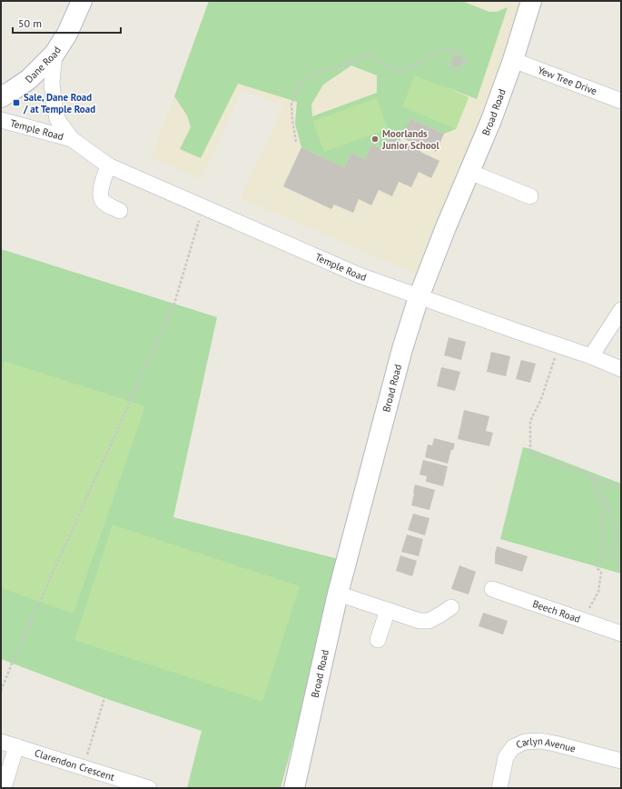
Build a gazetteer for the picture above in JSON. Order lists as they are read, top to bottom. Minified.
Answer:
{"streets":{"street":["Dane Road","Yew Tree Drive","Broad Road","Temple Road","Beech Road","Carlyn Avenue","Clarendon Crescent"]},"crossings":[["Dane Road","Temple Road"],["Yew Tree Drive","Broad Road"],["Broad Road","Temple Road"]],"places":{"transit":["Sale, Dane Road / at Temple Road"],"other":["Moorlands Junior School"]},"scale_bar":"50 m"}
